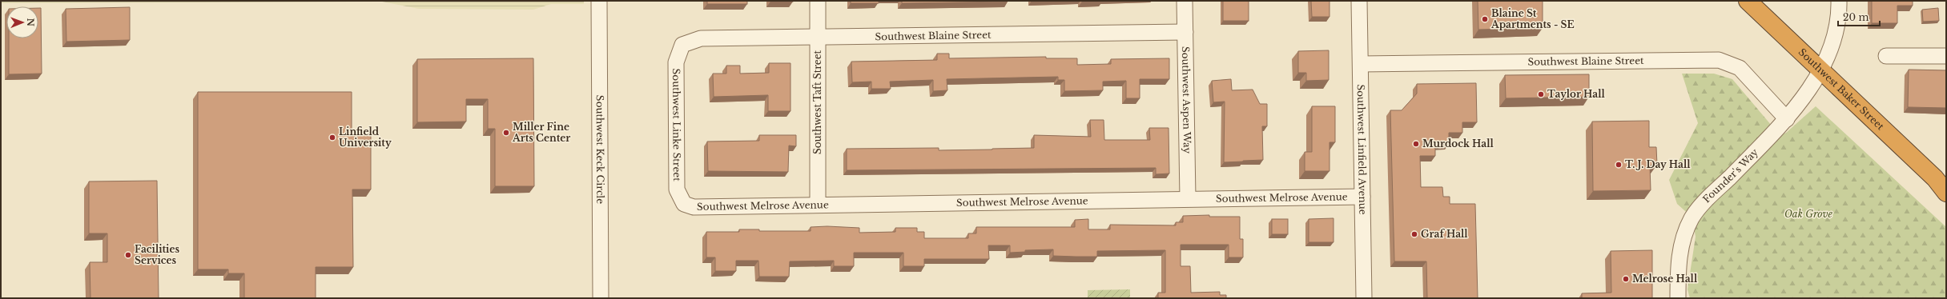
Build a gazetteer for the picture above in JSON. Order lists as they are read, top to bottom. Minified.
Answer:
{"streets":{"highway":["Southwest Baker Street"],"street":["Southwest Blaine Street","Southwest Aspen Way","Southwest Taft Street","Southwest Linke Street","Southwest Keck Circle","Southwest Linfield Avenue","Founder's Way","Southwest Melrose Avenue"]},"crossings":[["Southwest Blaine Street","Southwest Aspen Way"],["Southwest Blaine Street","Southwest Taft Street"],["Southwest Blaine Street","Southwest Linke Street"],["Southwest Blaine Street","Southwest Linfield Avenue"],["Southwest Blaine Street","Founder's Way"],["Southwest Baker Street","Founder's Way"],["Southwest Aspen Way","Southwest Melrose Avenue"],["Southwest Taft Street","Southwest Melrose Avenue"],["Southwest Linke Street","Southwest Melrose Avenue"],["Southwest Linfield Avenue","Southwest Melrose Avenue"]],"parks":["Oak Grove"],"places":["Blaine St Apartments - SE","Taylor Hall","Miller Fine Arts Center","Linfield University","Murdock Hall","T. J. Day Hall","Graf Hall","Facilities Services","Melrose Hall"],"scale_bar":"20 m","north":"right"}
